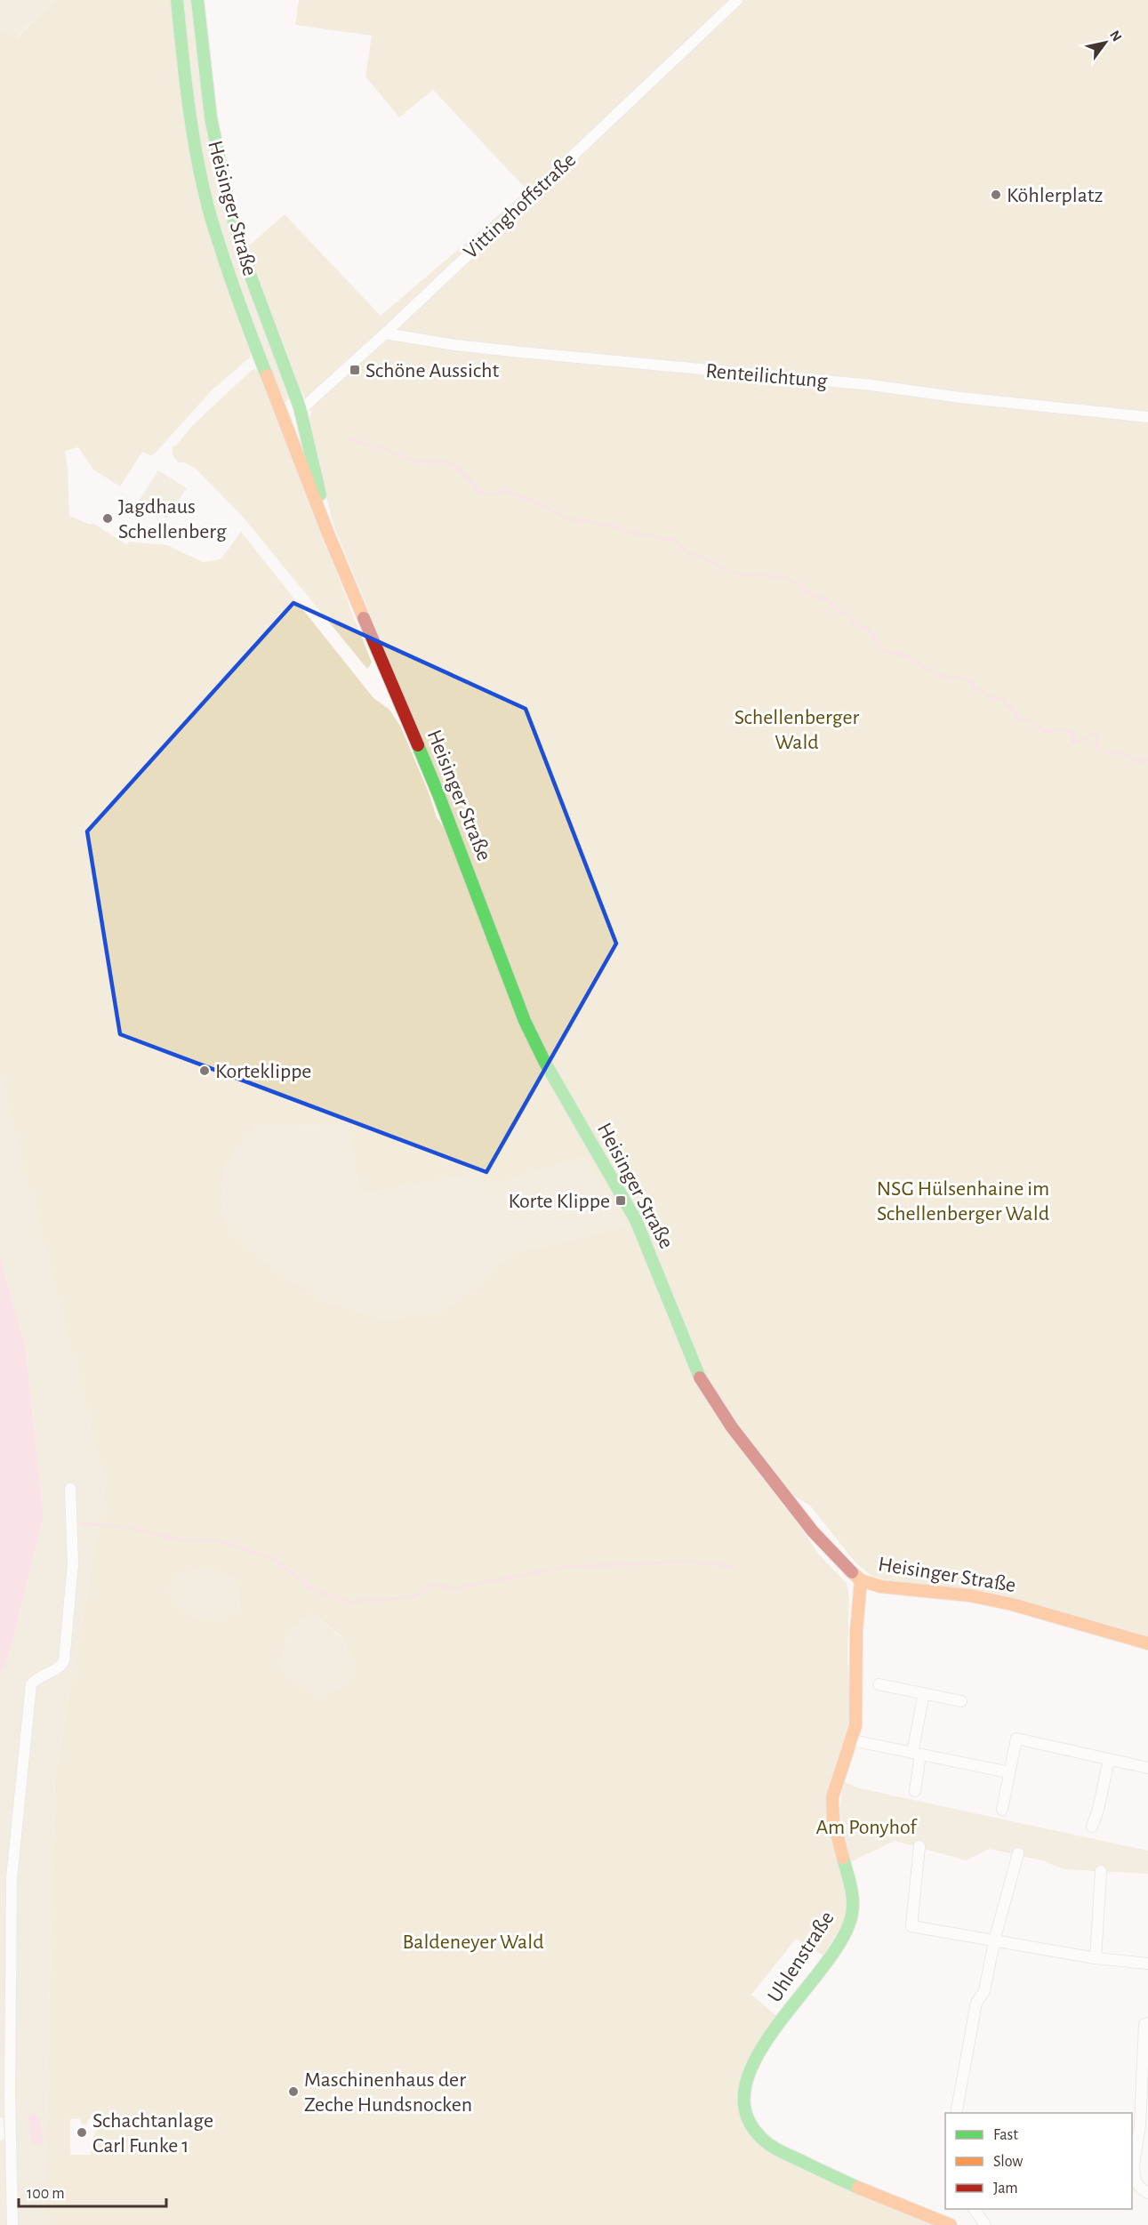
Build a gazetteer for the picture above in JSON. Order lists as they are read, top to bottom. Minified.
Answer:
{"streets":{"main road":["Heisinger Straße","Uhlenstraße"],"street":["Vittinghoffstraße","Renteilichtung"]},"crossings":[["Vittinghoffstraße","Heisinger Straße"],["Vittinghoffstraße","Renteilichtung"],["Heisinger Straße","Uhlenstraße"]],"parks":["Schellenberger Wald","NSG Hülsenhaine im Schellenberger Wald","Am Ponyhof","Baldeneyer Wald"],"places":{"other":["Köhlerplatz","Jagdhaus Schellenberg","Korteklippe","Maschinenhaus der Zeche Hundsnocken","Schachtanlage Carl Funke 1"],"transit":["Schöne Aussicht","Korte Klippe"]},"legend":["Fast","Slow","Jam"],"scale_bar":"100 m","north":"top right"}
